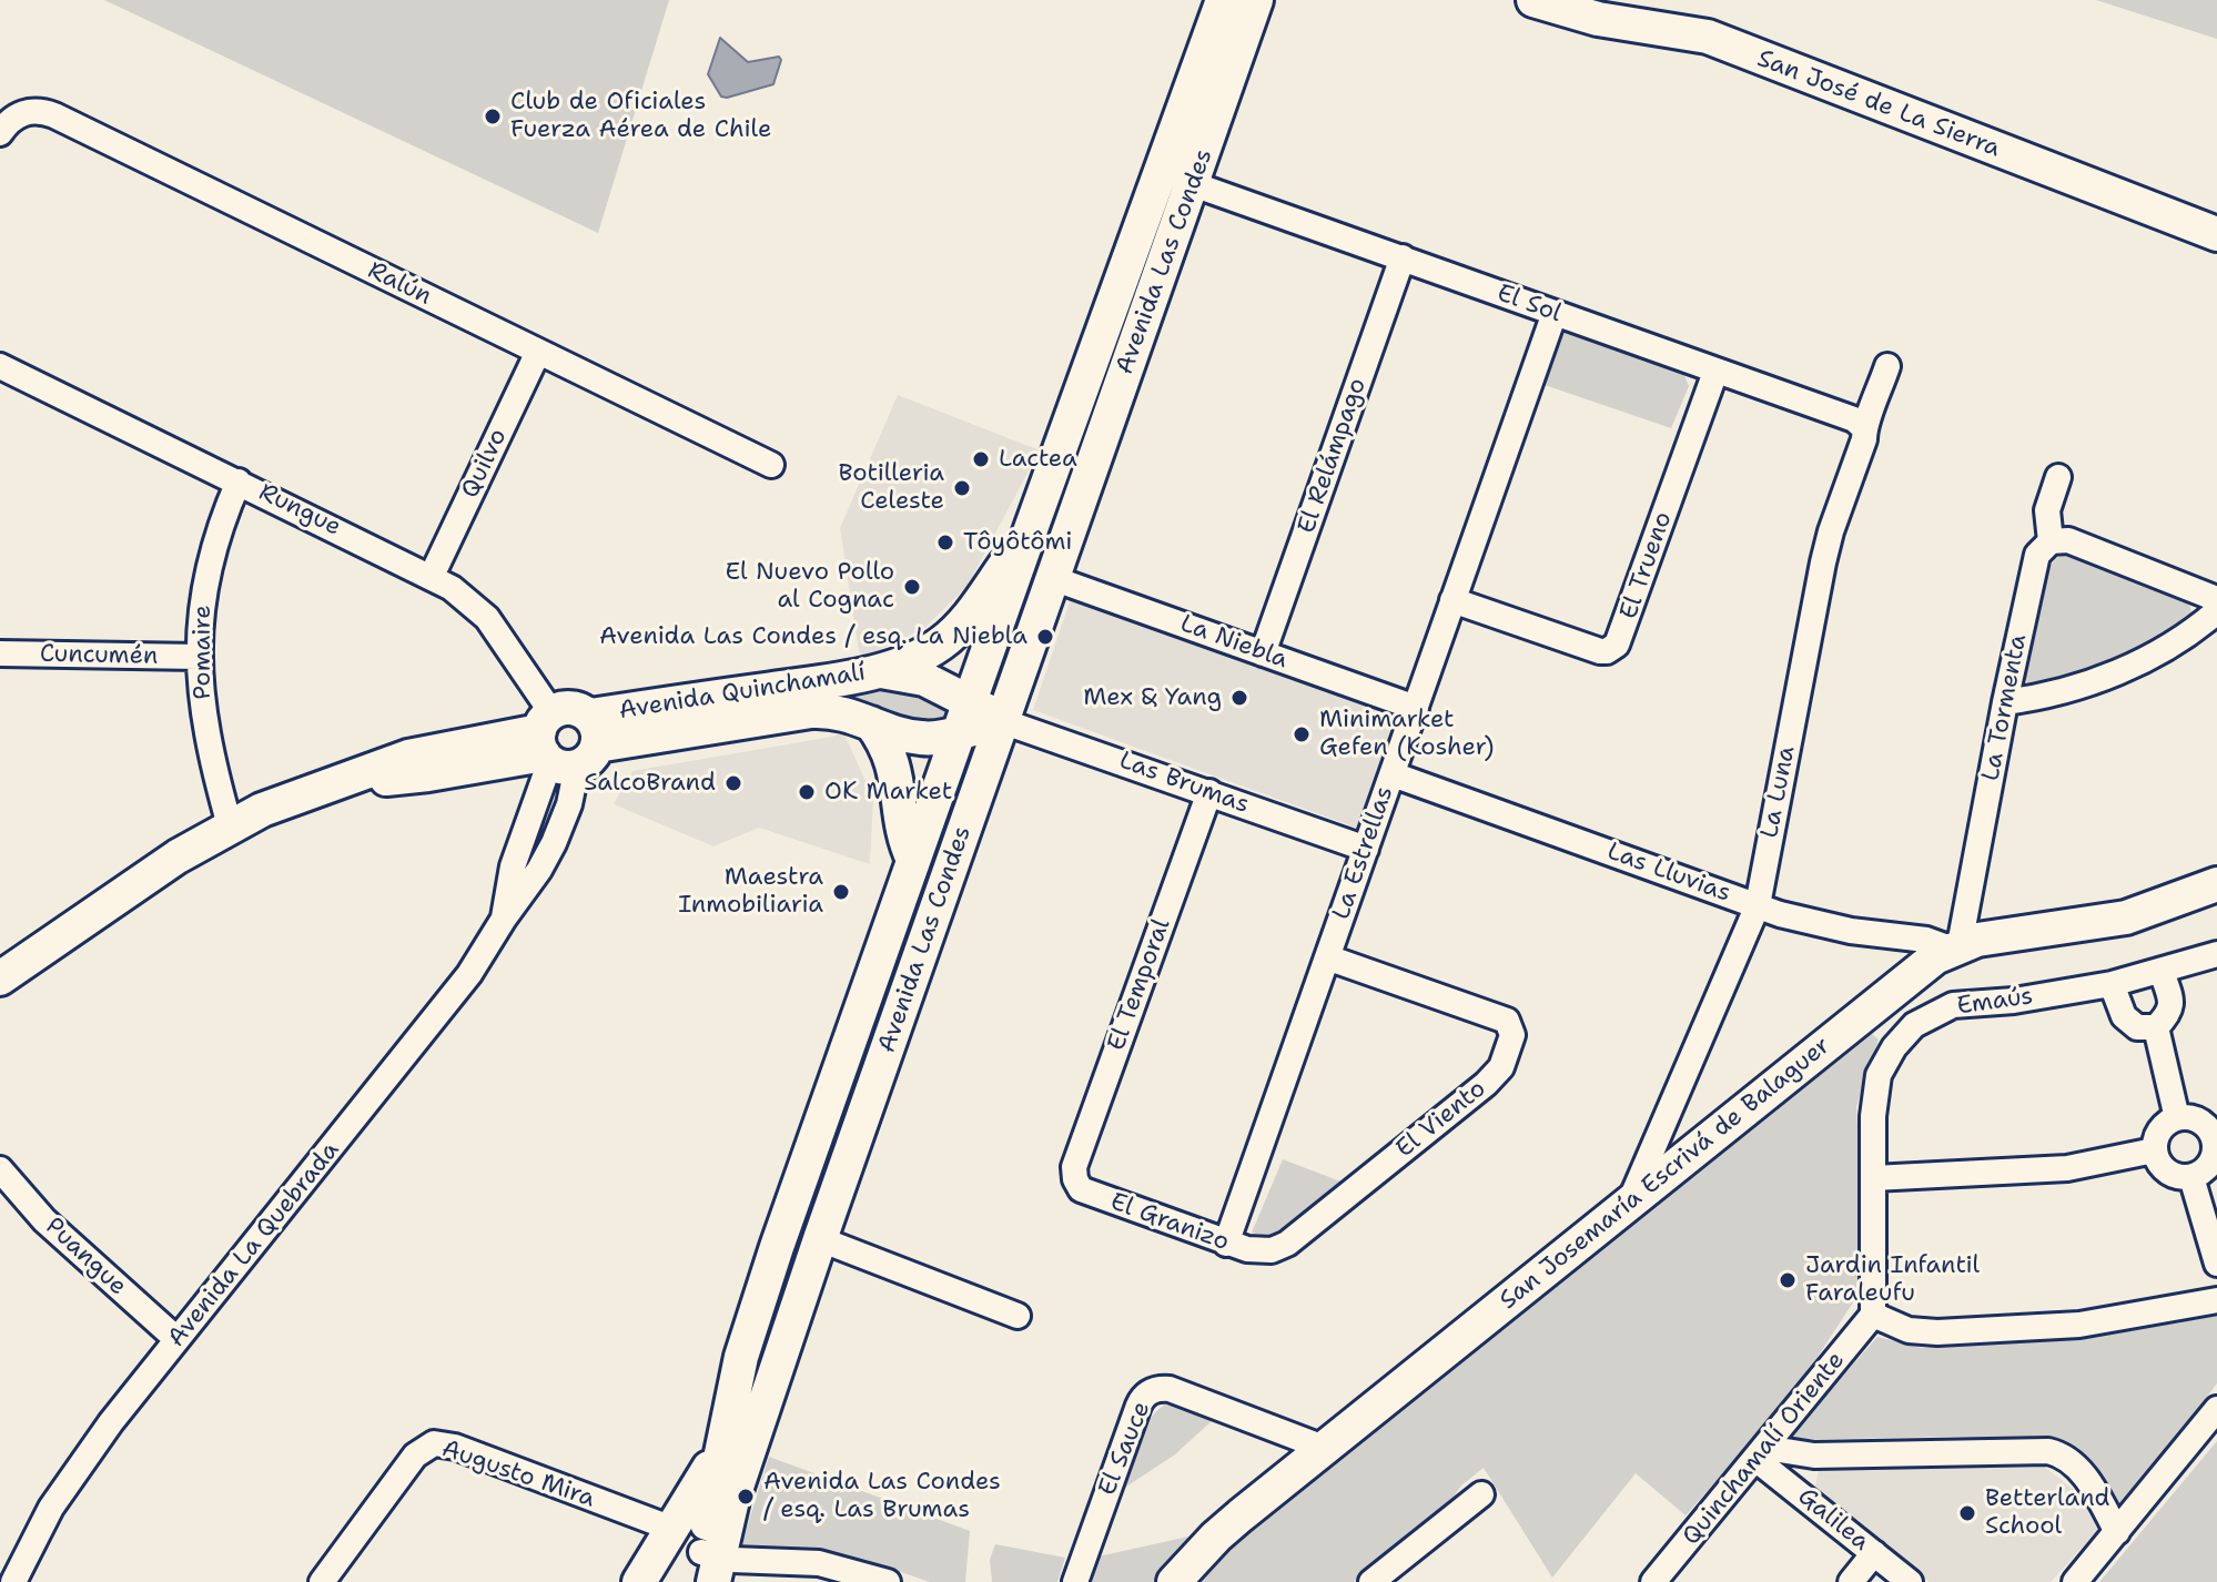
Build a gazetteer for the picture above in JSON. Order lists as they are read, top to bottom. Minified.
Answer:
{"streets":{"main road":["San José de La Sierra","Avenida Las Condes","Avenida Quinchamalí","San Josemaría Escrivá de Balaguer"],"street":["Ralún","El Sol","El Relámpago","Quilvo","Rungue","El Trueno","La Niebla","Pomaire","Cuncumén","La Tormenta","Las Brumas","La Luna","La Estrellas","Las Lluvias","El Temporal","Emaús","El Viento","El Granizo","Avenida La Quebrada","Puangue","El Sauce","Quinchamalí Oriente","Augusto Mira","Galilea"]},"crossings":[["Avenida Las Condes","El Sol"],["Avenida Las Condes","La Niebla"],["Avenida Las Condes","Avenida Quinchamalí"],["Avenida Las Condes","Las Brumas"],["Ralún","Quilvo"],["El Sol","El Relámpago"],["El Sol","El Trueno"],["El Sol","La Luna"],["El Sol","La Estrellas"],["El Relámpago","La Niebla"],["Quilvo","Rungue"],["Rungue","Pomaire"],["Rungue","Avenida Quinchamalí"],["Rungue","Avenida La Quebrada"],["El Trueno","La Estrellas"],["La Niebla","La Estrellas"],["Pomaire","Cuncumén"],["Pomaire","Avenida Quinchamalí"],["Avenida Quinchamalí","Las Brumas"],["Avenida Quinchamalí","Avenida La Quebrada"],["La Tormenta","Las Lluvias"],["La Tormenta","San Josemaría Escrivá de Balaguer"],["Las Brumas","La Estrellas"],["Las Brumas","El Temporal"],["La Luna","Las Lluvias"],["La Luna","San Josemaría Escrivá de Balaguer"],["La Estrellas","Las Lluvias"],["La Estrellas","El Viento"],["La Estrellas","El Granizo"],["Las Lluvias","San Josemaría Escrivá de Balaguer"],["El Temporal","El Granizo"],["Emaús","Quinchamalí Oriente"],["El Viento","El Granizo"],["San Josemaría Escrivá de Balaguer","El Sauce"],["Avenida La Quebrada","Puangue"],["Quinchamalí Oriente","Galilea"]],"places":["Club de Oficiales Fuerza Aérea de Chile","Lactea","Botilleria Celeste","Tôyôtômi","El Nuevo Pollo al Cognac","Avenida Las Condes / esq. La Niebla","Mex & Yang","Minimarket Gefen (Kosher)","SalcoBrand","OK Market","Maestra Inmobiliaria","Jardin Infantil Faraleufu","Avenida Las Condes / esq. Las Brumas","Betterland School"]}
